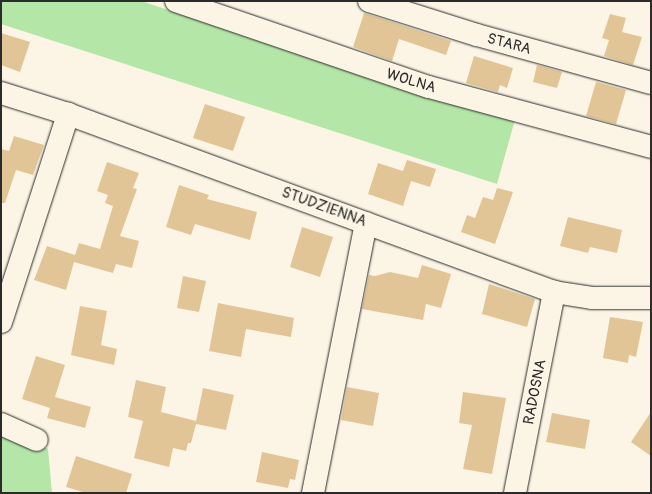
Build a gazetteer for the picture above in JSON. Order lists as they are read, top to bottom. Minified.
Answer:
{"streets":{"street":["STARA","WOLNA","STUDZIENNA","RADOSNA"]},"crossings":[["STUDZIENNA","RADOSNA"]]}
